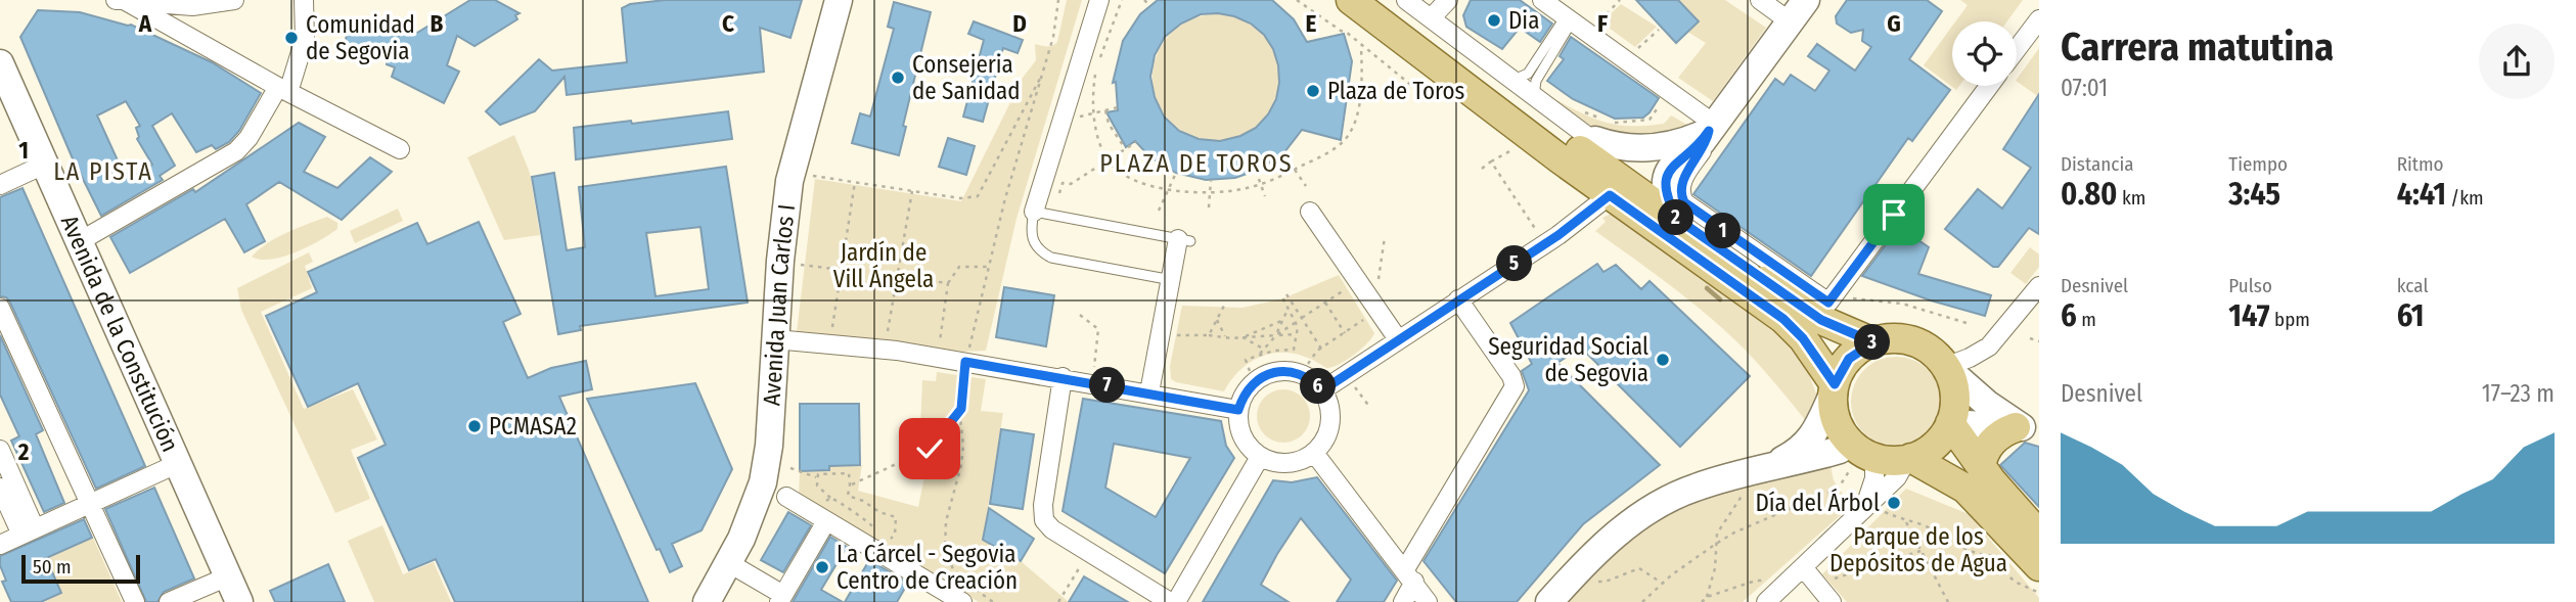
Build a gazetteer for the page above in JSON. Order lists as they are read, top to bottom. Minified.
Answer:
{"streets":{"main road":["Avenida Juan Carlos I","Avenida de la Constitución"]},"districts":["PLAZA DE TOROS","LA PISTA"],"parks":["Jardín de Vill Ángela","Parque de los Depósitos de Agua"],"places":["Dia","Comunidad de Segovia","Consejeria de Sanidad","Plaza de Toros","Seguridad Social de Segovia","PCMASA2","Día del Árbol","La Cárcel - Segovia Centro de Creación"],"scale_bar":"50 m","page":{"heading":["Carrera matutina","07:01"],"stats":[["Distancia","0.80 km"],["Tiempo","3:45"],["Ritmo","4:41 /km"],["Desnivel","6 m"],["Pulso","147 bpm"],["kcal","61"]],"pins":["2","1","5","3","7","6"],"chart":["Desnivel","17–23 m"],"scale":"50 m"},"grid":{"columns":["A","B","C","D","E","F","G"],"rows":["1","2"]}}
